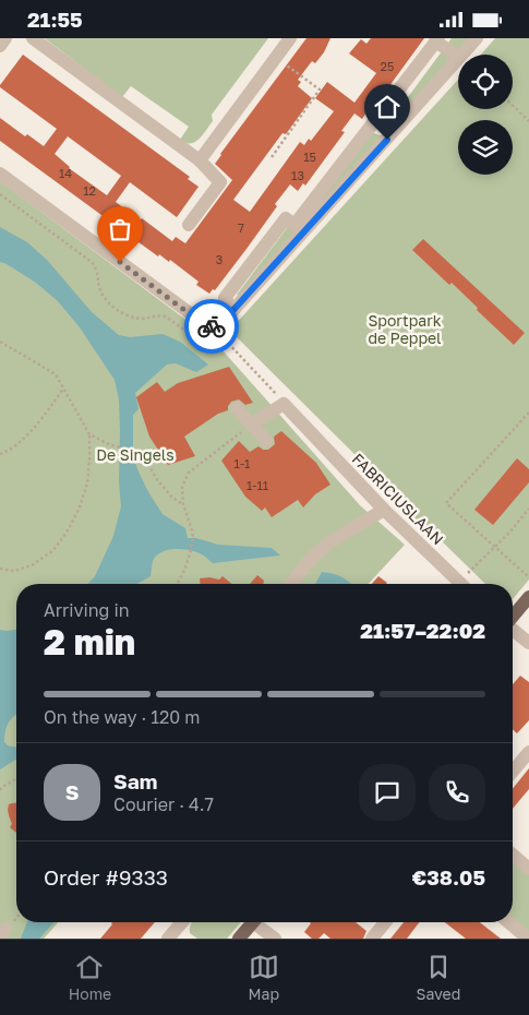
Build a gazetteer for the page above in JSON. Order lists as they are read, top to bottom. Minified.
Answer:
{"streets":{"street":["FABRICIUSLAAN"]},"parks":["Sportpark de Peppel","De Singels"],"house_numbers":["25","15","14","13","12","7","3","1-1","1-11"],"page":{"status":"21:55","heading":["2 min","Arriving in","21:57–22:02"],"panel":["Sam","Courier · 4.7","Order #9333","€38.05"],"bar":"On the way · 120 m","round":"S","tabs":["Home","Map","Saved"]}}
